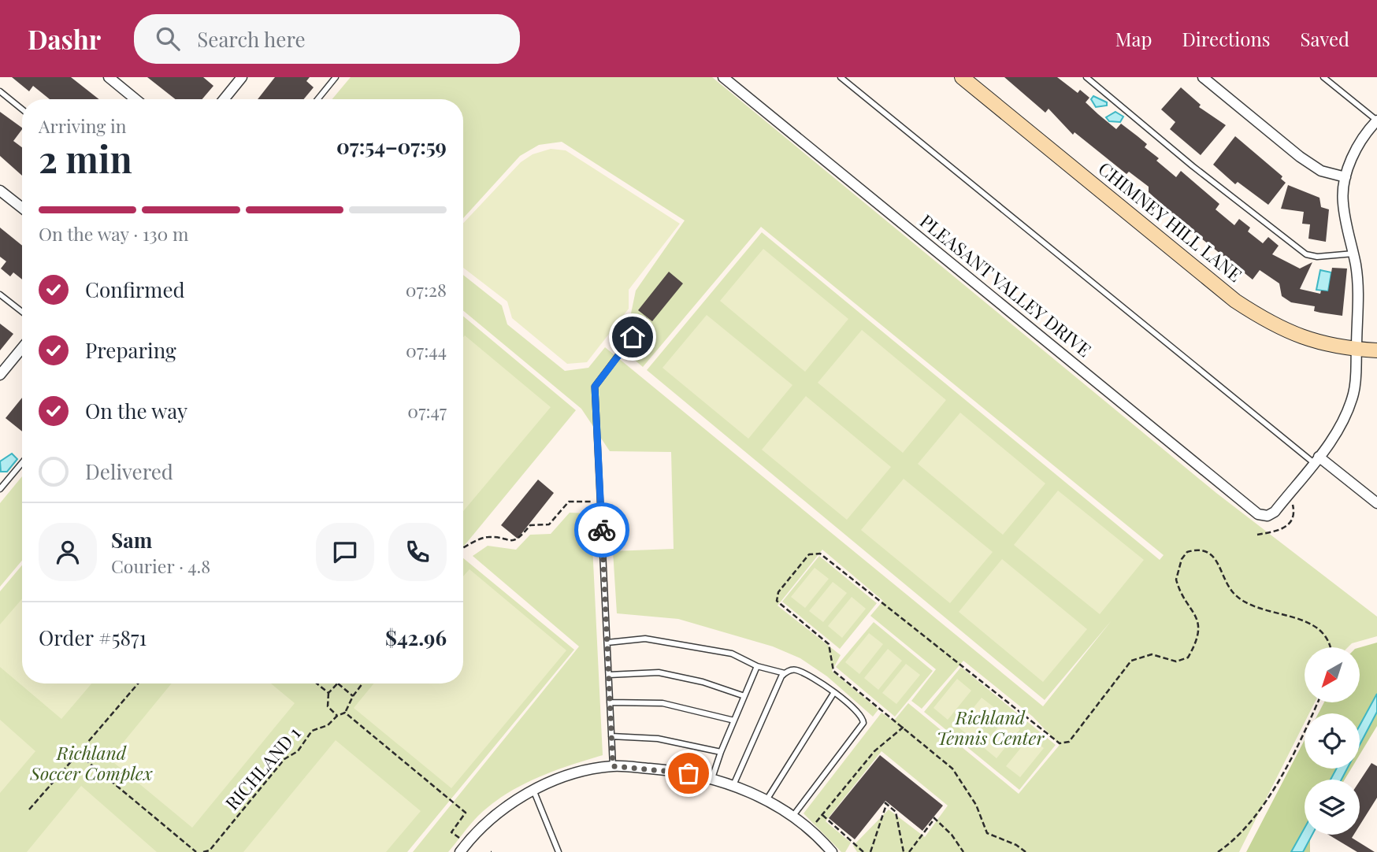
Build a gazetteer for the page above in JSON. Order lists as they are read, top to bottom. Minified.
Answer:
{"streets":{"street":["CHIMNEY HILL LANE","PLEASANT VALLEY DRIVE"],"path":["RICHLAND 1"]},"parks":["Richland Tennis Center","Richland Soccer Complex"],"north":"bottom left","page":{"header":"Dashr","search":"Search here","nav":["Map","Directions","Saved"],"heading":["2 min","Arriving in","07:54–07:59"],"panel":["Sam","Courier · 4.8","Order #5871","$42.96"],"bar":"On the way · 130 m","list":[["Confirmed","07:28"],["Preparing","07:44"],["On the way","07:47"],"Delivered"]}}
